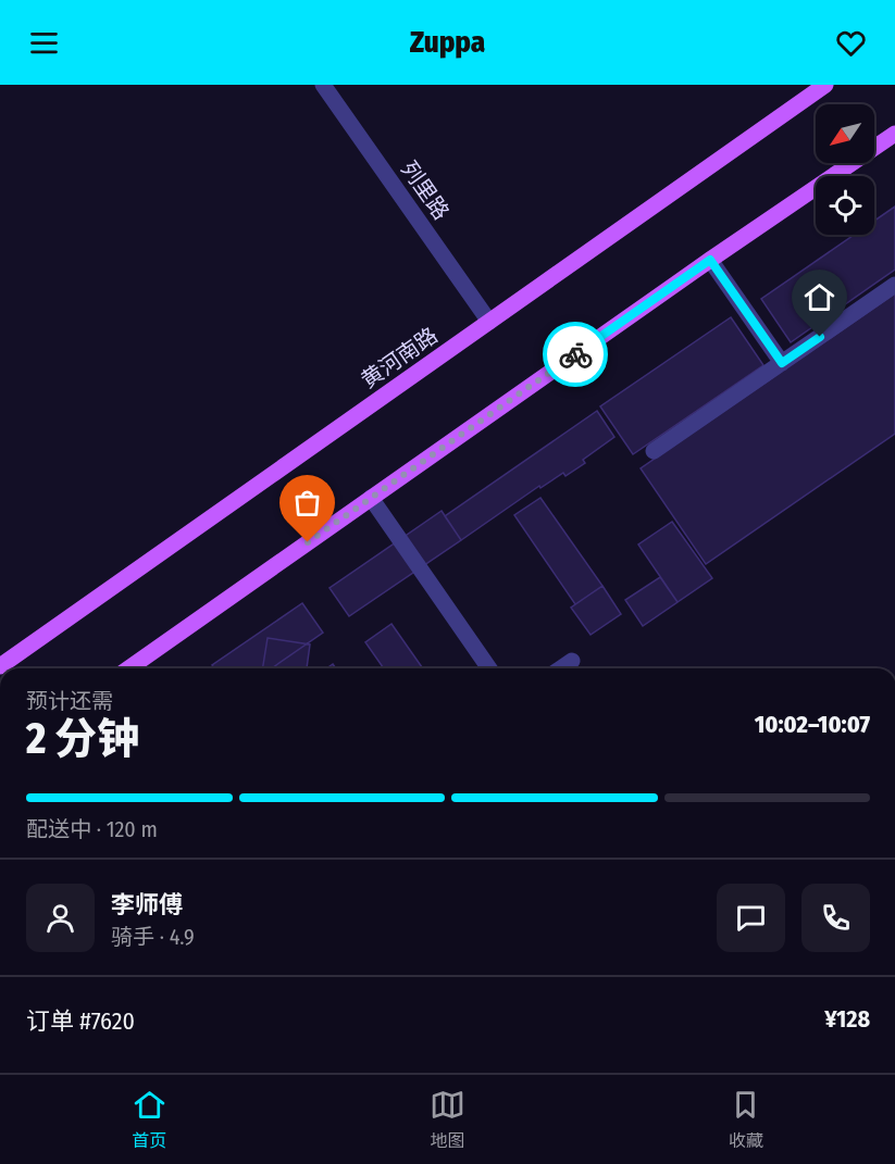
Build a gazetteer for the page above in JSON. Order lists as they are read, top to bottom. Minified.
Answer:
{"streets":{"main road":["黄河南路"],"street":["列里路"]},"crossings":[["列里路","黄河南路"]],"north":"bottom left","page":{"header":"Zuppa","heading":["2 分钟","预计还需","10:02–10:07"],"panel":["李师傅","骑手 · 4.9","订单 #7620","¥128"],"bar":"配送中 · 120 m","tabs":["首页","地图","收藏"]}}
